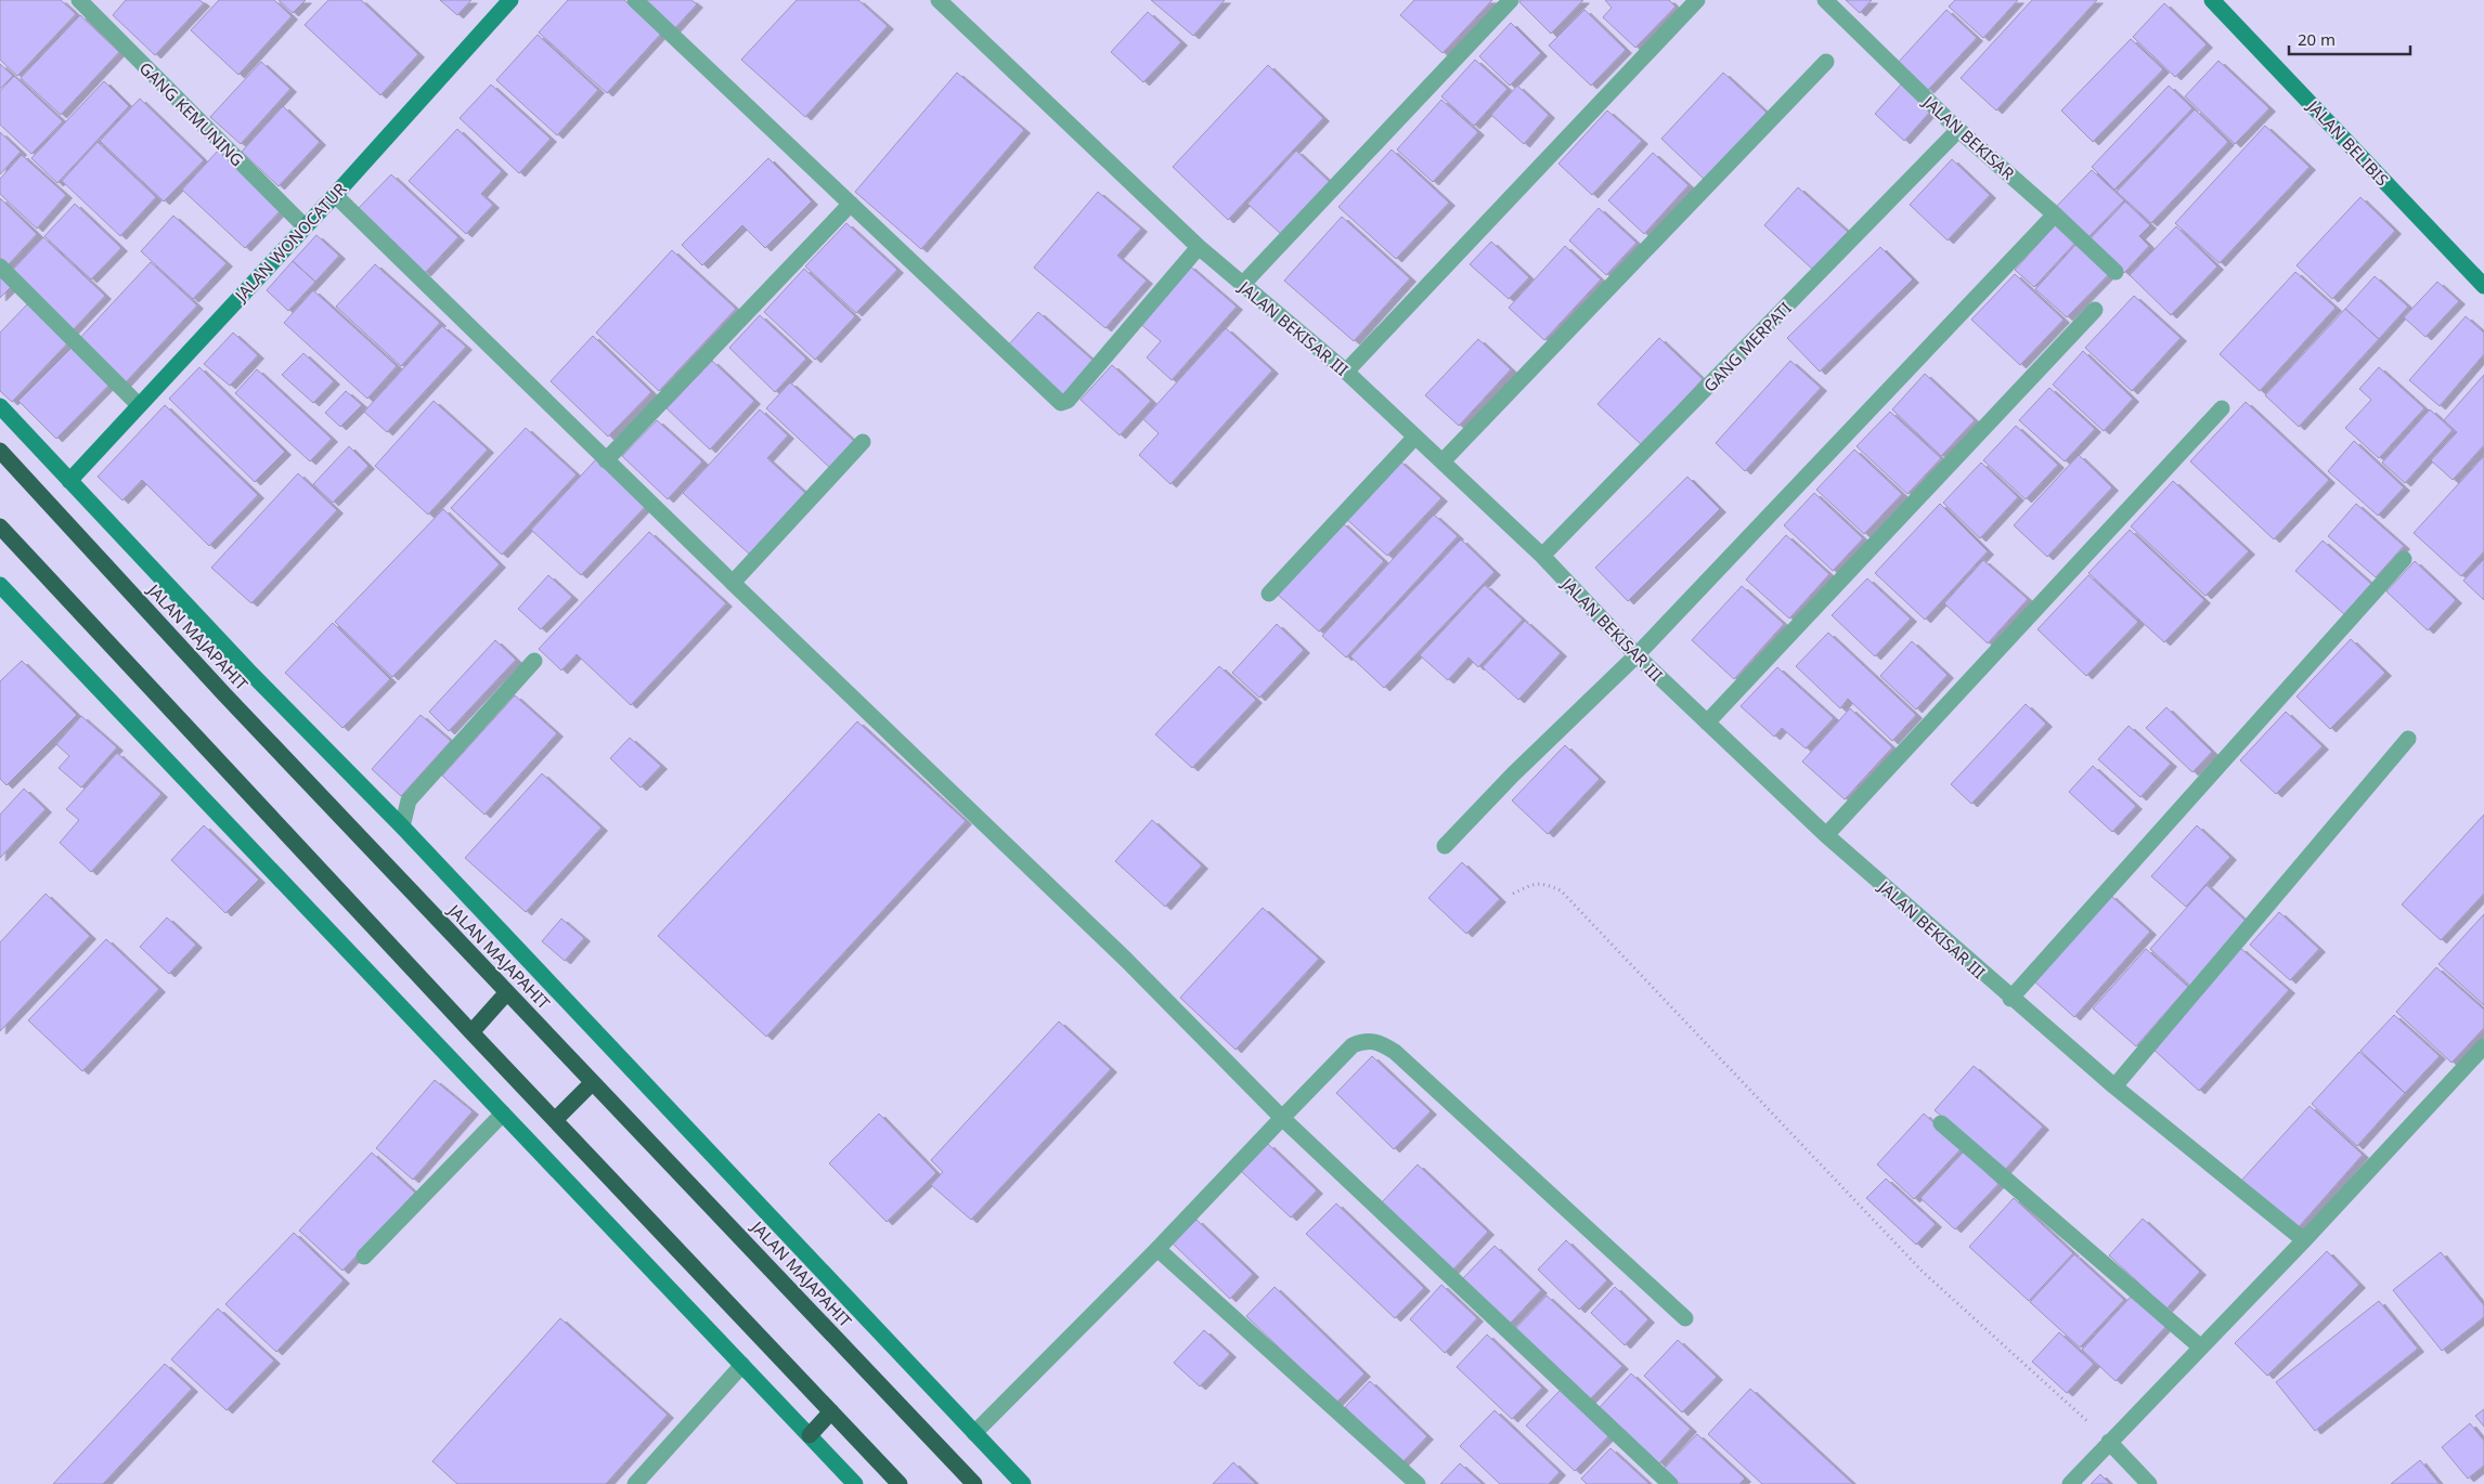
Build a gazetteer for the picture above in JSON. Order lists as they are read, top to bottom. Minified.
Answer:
{"streets":{"highway":["JALAN MAJAPAHIT"],"street":["GANG KEMUNING","JALAN BEKISAR","JALAN BELIBIS","JALAN WONOCATUR","JALAN BEKISAR III","GANG MERPATI"]},"crossings":[["GANG KEMUNING","JALAN WONOCATUR"],["JALAN BEKISAR III","GANG MERPATI"]],"scale_bar":"20 m"}
